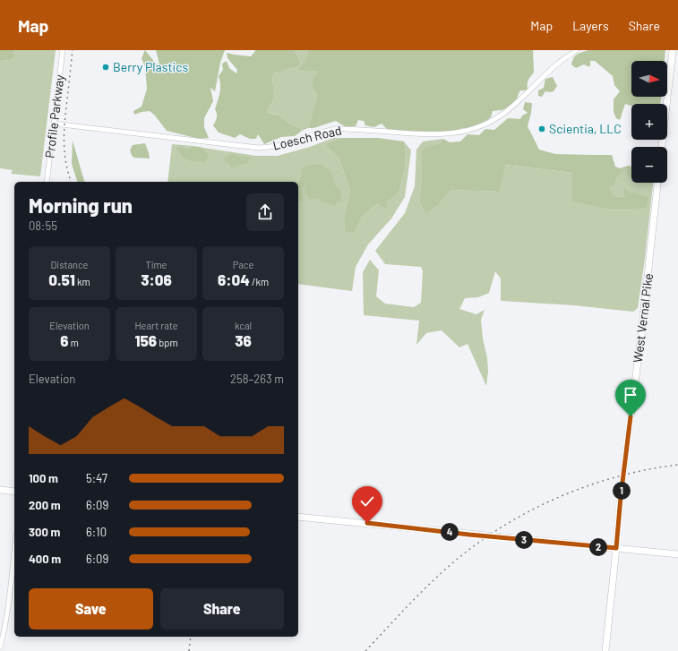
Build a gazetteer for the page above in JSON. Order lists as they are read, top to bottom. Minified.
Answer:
{"streets":{"main road":["West Vernal Pike"],"street":["Profile Parkway","Loesch Road"]},"crossings":[["Profile Parkway","Loesch Road"]],"places":["Berry Plastics","Scientia, LLC"],"north":"right","page":{"header":"Map","nav":["Map","Layers","Share"],"map_buttons":["+","−"],"heading":["Morning run","08:55"],"stats":[["Distance","0.51 km"],["Time","3:06"],["Pace","6:04 /km"],["Elevation","6 m"],["Heart rate","156 bpm"],["kcal","36"]],"chart":["Elevation","258–263 m"],"list":[{"name":"100 m","note":"5:47"},{"name":"200 m","note":"6:09"},{"name":"300 m","note":"6:10"},{"name":"400 m","note":"6:09"}],"pins":["1","4","3","2"],"buttons":["Save","Share"]}}
